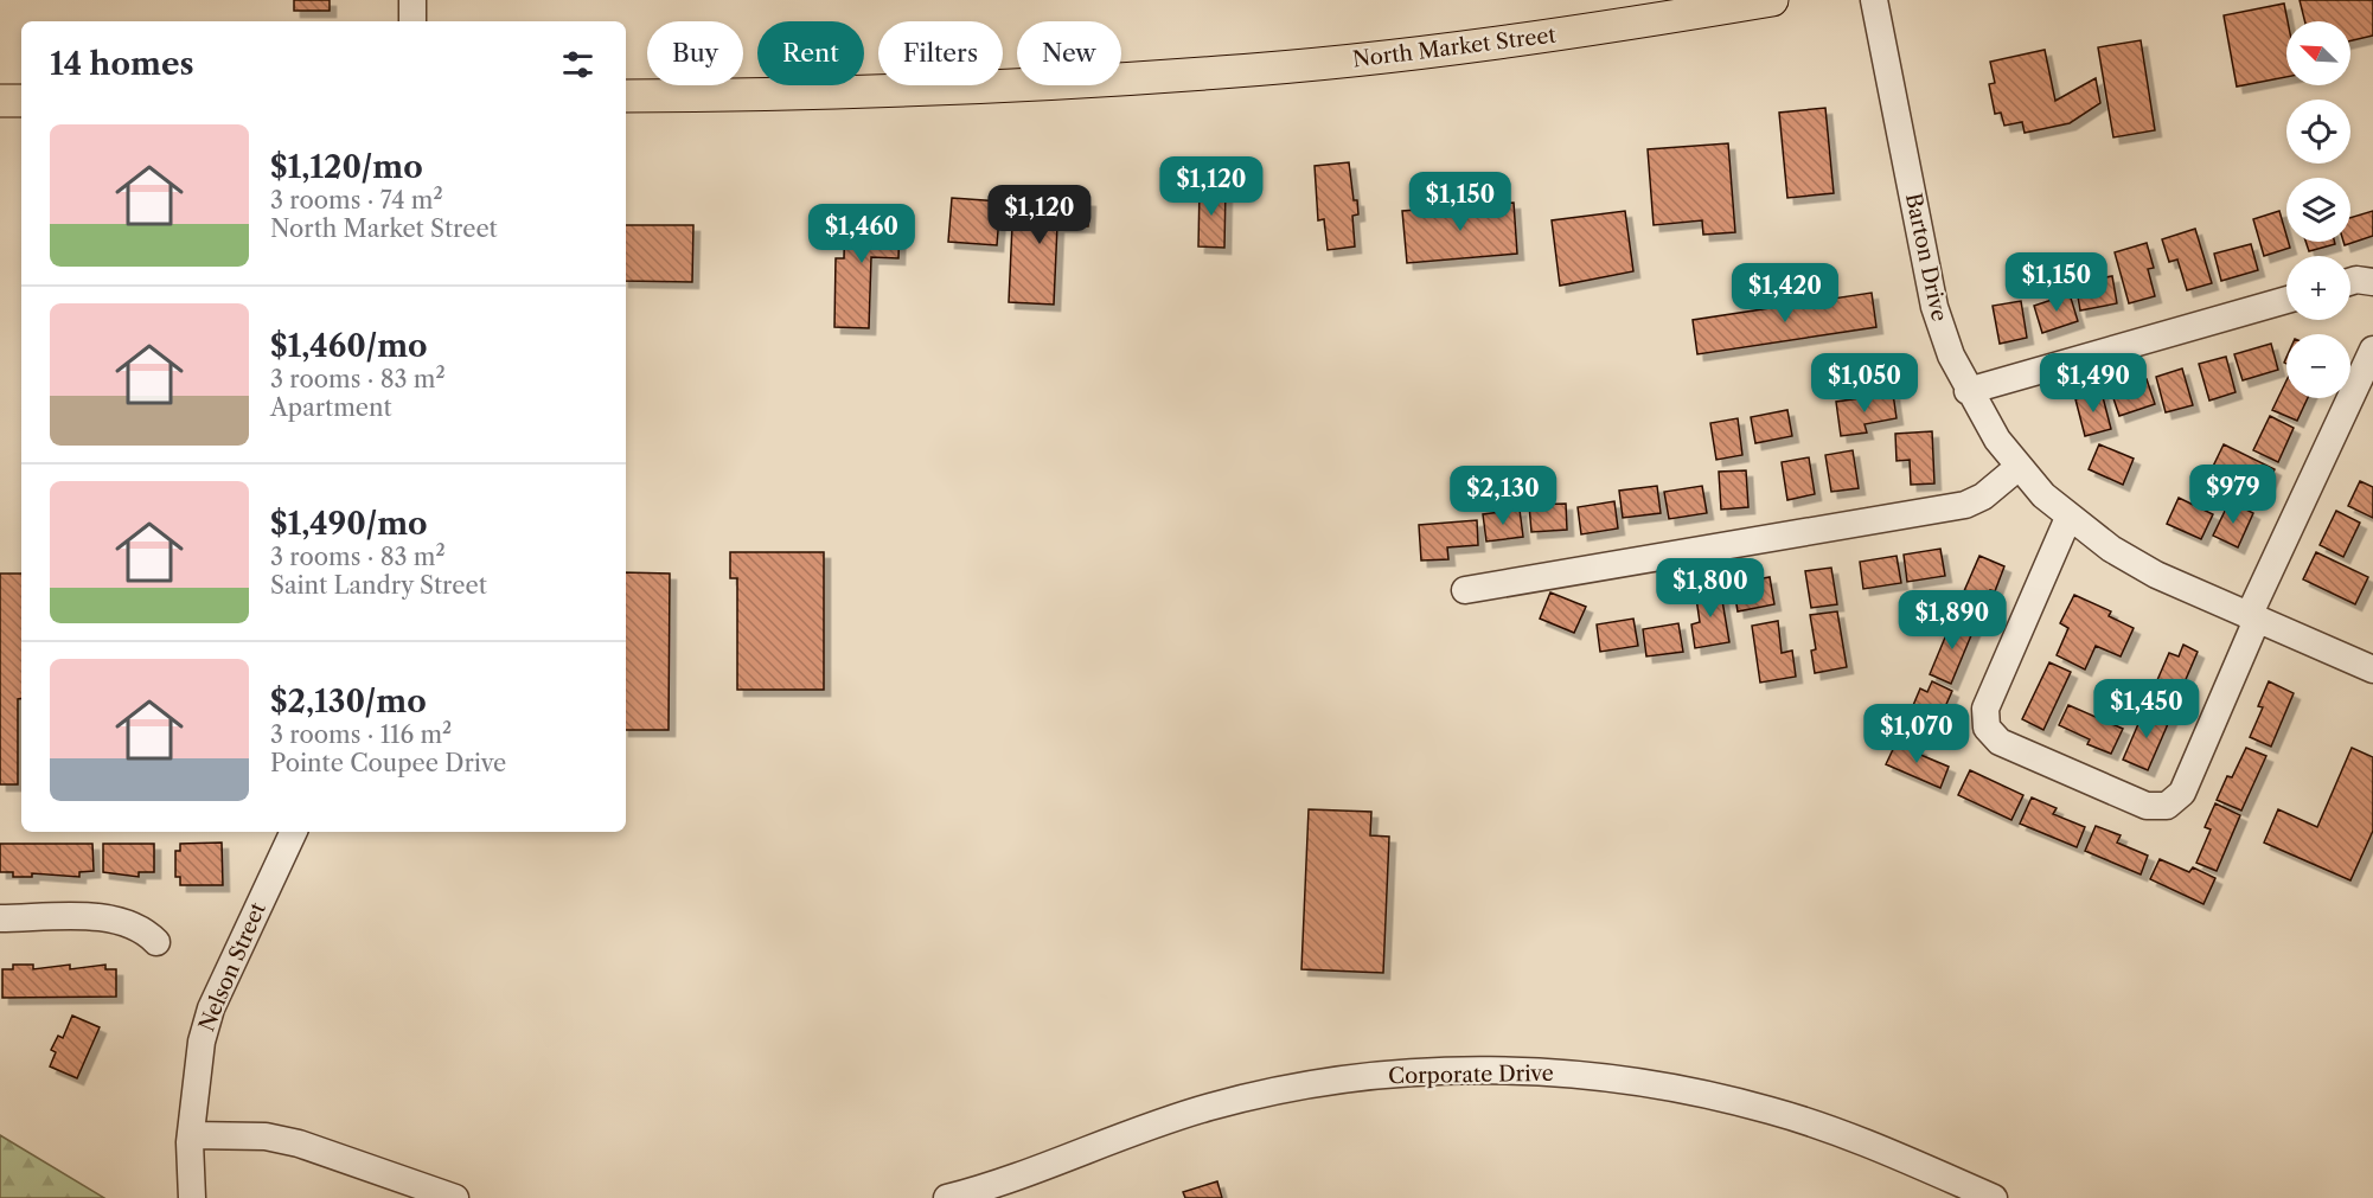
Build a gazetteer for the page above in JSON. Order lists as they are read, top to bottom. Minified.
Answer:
{"streets":{"main road":["North Market Street"],"street":["Barton Drive","Nelson Street","Corporate Drive"]},"north":"top left","page":{"map_buttons":["+","−"],"chip":["Buy","Rent","Filters","New"],"heading":"14 homes","list":[{"name":"$1,120/mo","note":"3 rooms · 74 m² · North Market Street"},{"name":"$1,460/mo","note":"3 rooms · 83 m² · Apartment"},{"name":"$1,490/mo","note":"3 rooms · 83 m² · Saint Landry Street"},{"name":"$2,130/mo","note":"3 rooms · 116 m² · Pointe Coupee Drive"}],"price":["$1,120","$1,150","$1,120","$1,460","$1,150","$1,420","$1,050","$1,490","$979","$2,130","$1,800","$1,890","$1,450","$1,070"]}}
